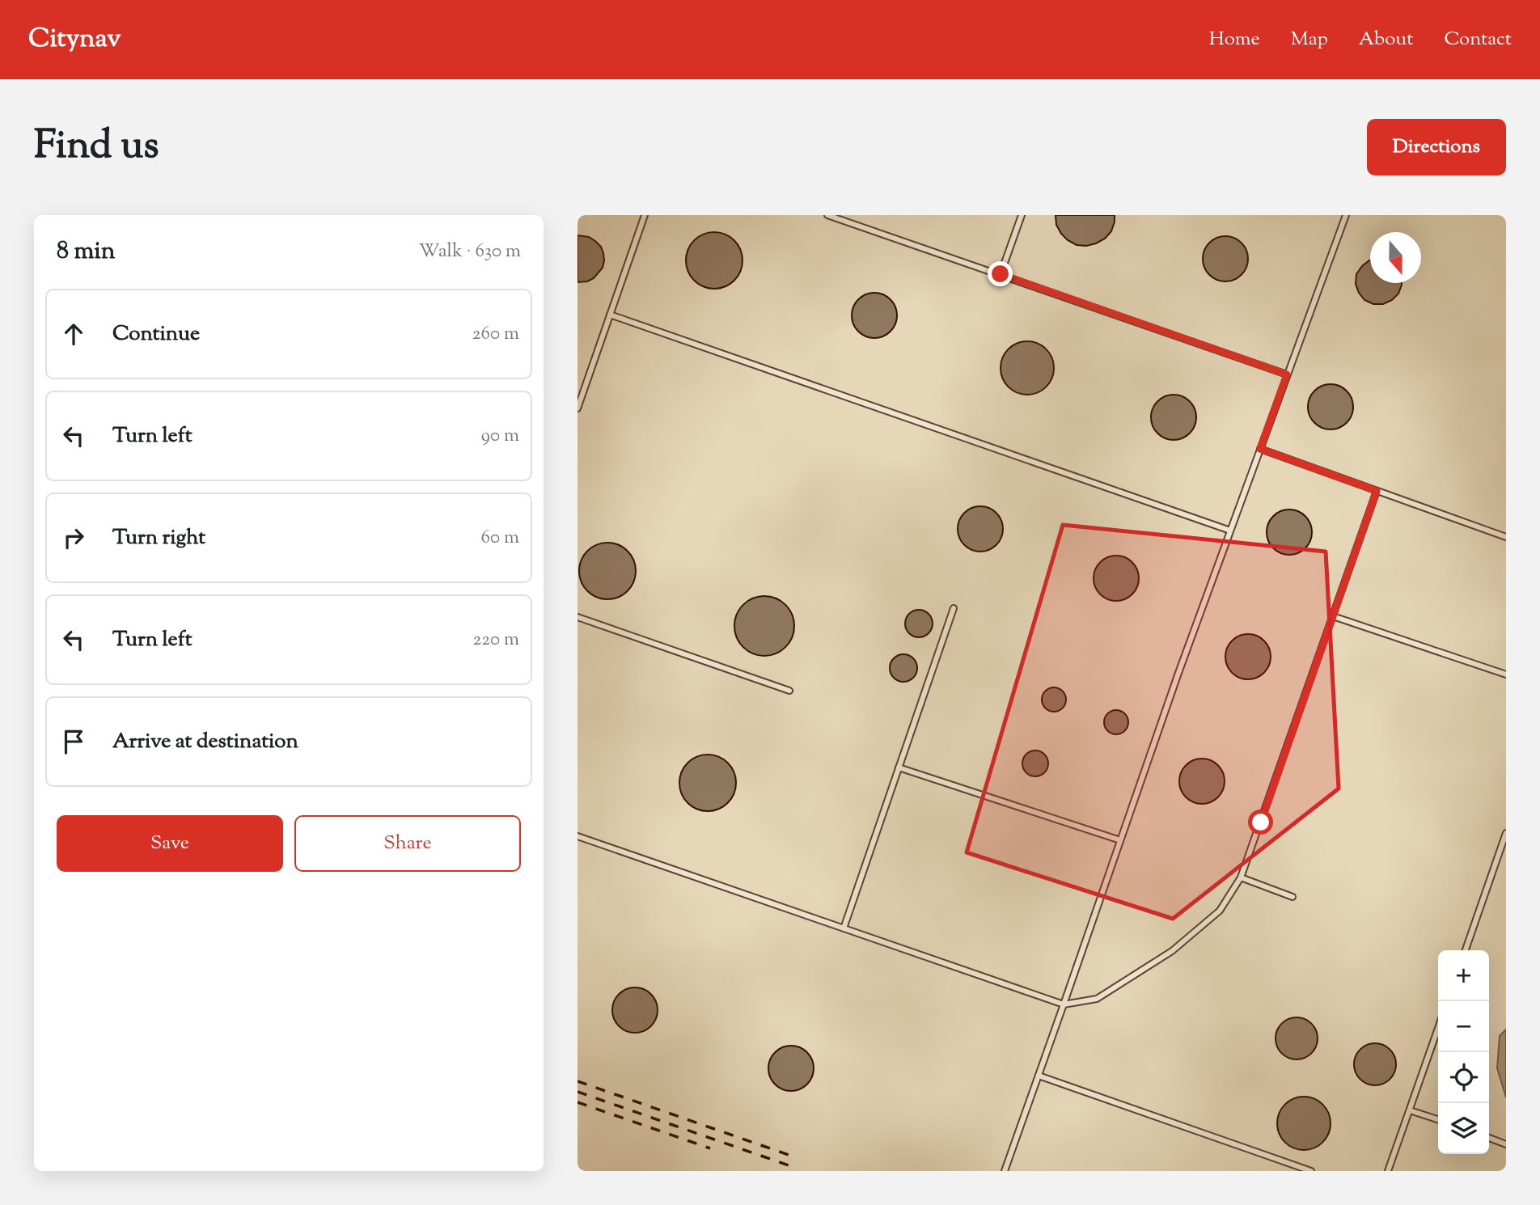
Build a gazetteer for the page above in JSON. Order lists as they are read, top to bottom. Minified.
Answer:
{"north":"bottom","page":{"header":"Citynav","nav":["Home","Map","About","Contact"],"title":"Find us","buttons":["Directions",["Save","Share"]],"heading":["8 min","Walk · 630 m"],"list":[["Continue","260 m"],["Turn left","90 m"],["Turn right","60 m"],["Turn left","220 m"],"Arrive at destination"],"map_buttons":["+","−"]}}
